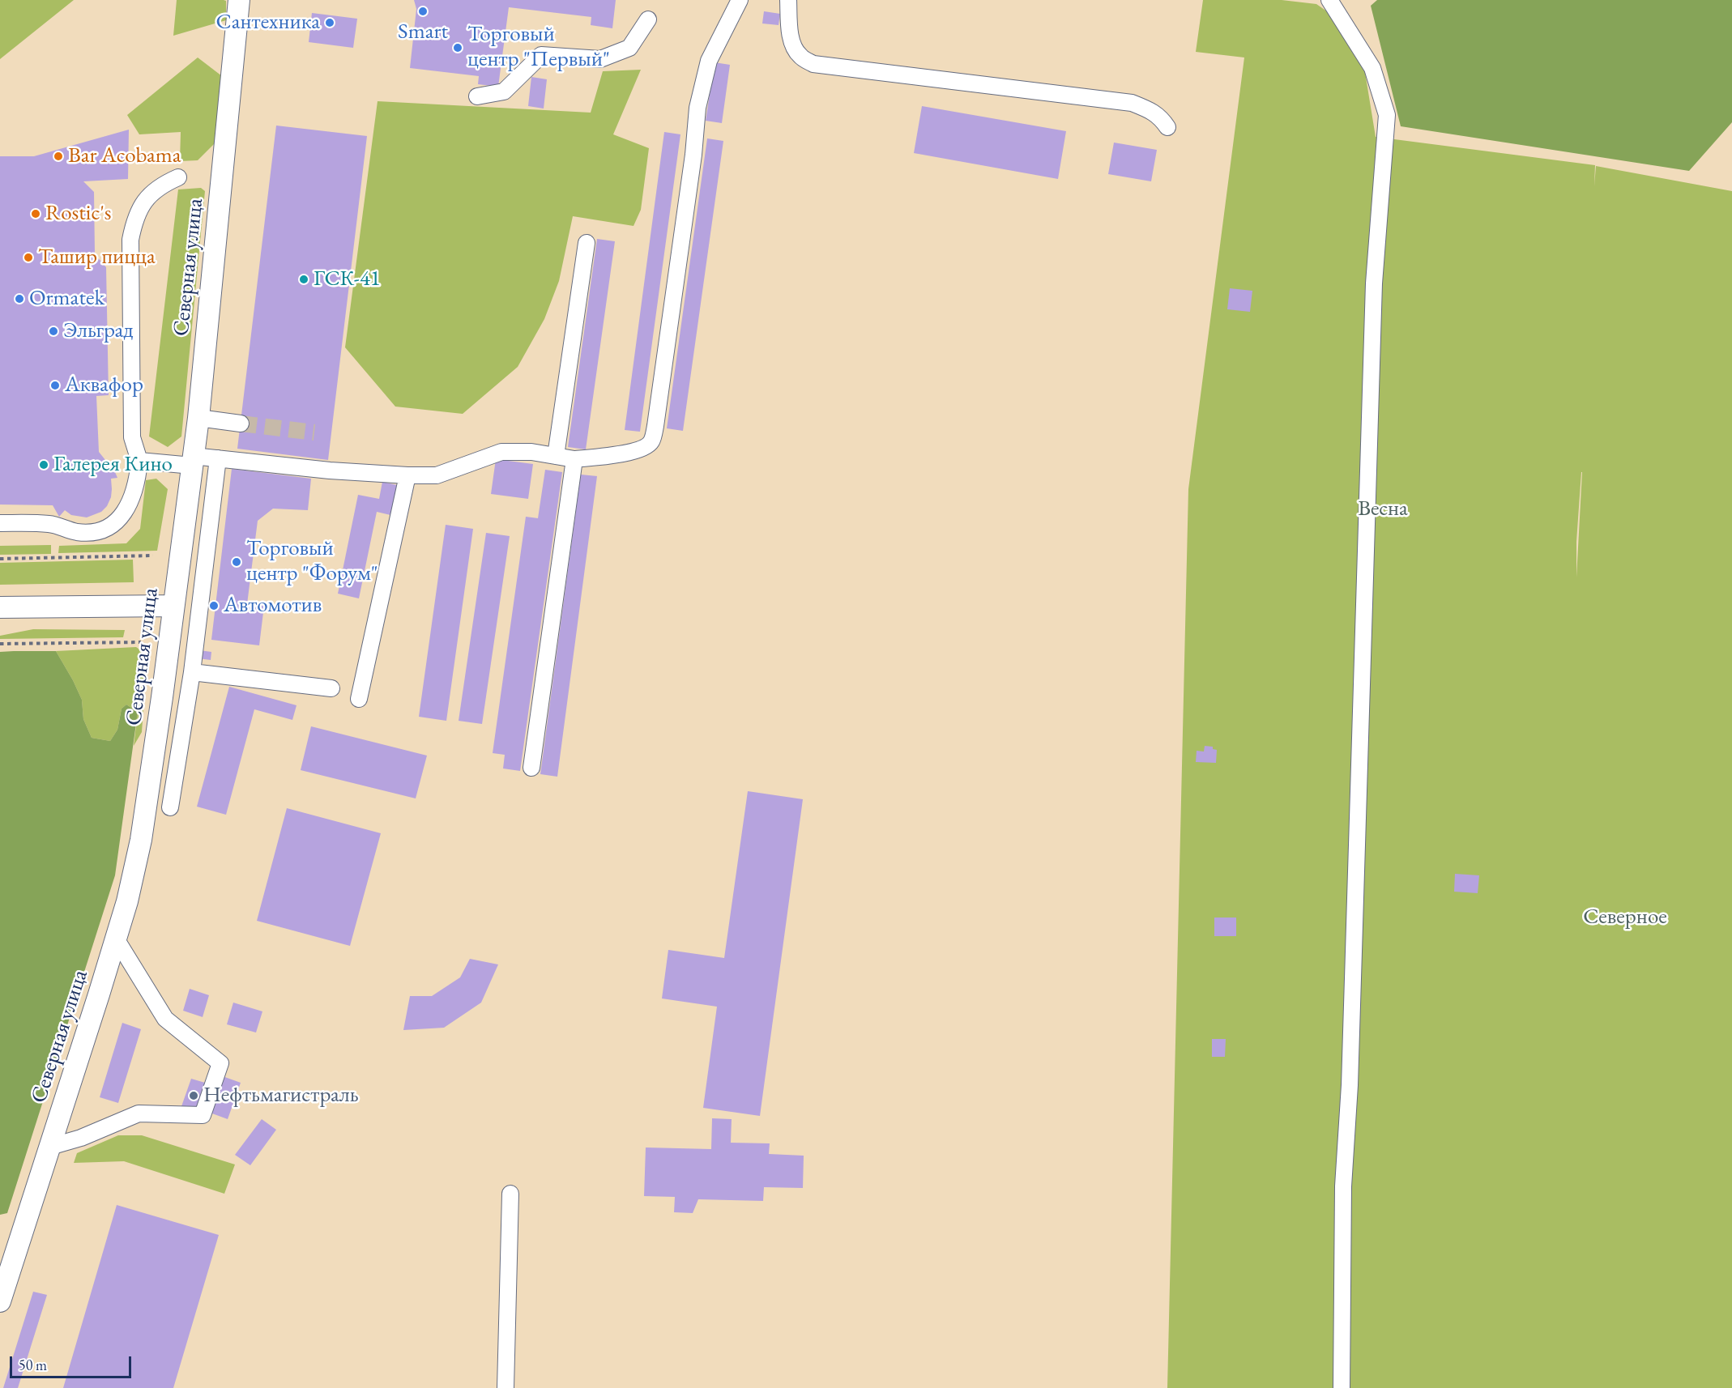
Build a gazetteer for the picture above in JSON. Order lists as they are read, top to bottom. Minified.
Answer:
{"streets":{"main road":["Северная улица"]},"parks":["Весна","Северное"],"places":["Smart","Сантехника","Торговый центр \"Первый\"","Bar Acobama","Rostic's","Ташир пицца","ГСК-41","Ormatek","Эльград","Аквафор","Галерея Кино","Торговый центр \"Форум\"","Автомотив","Нефтьмагистраль"],"scale_bar":"50 m"}
